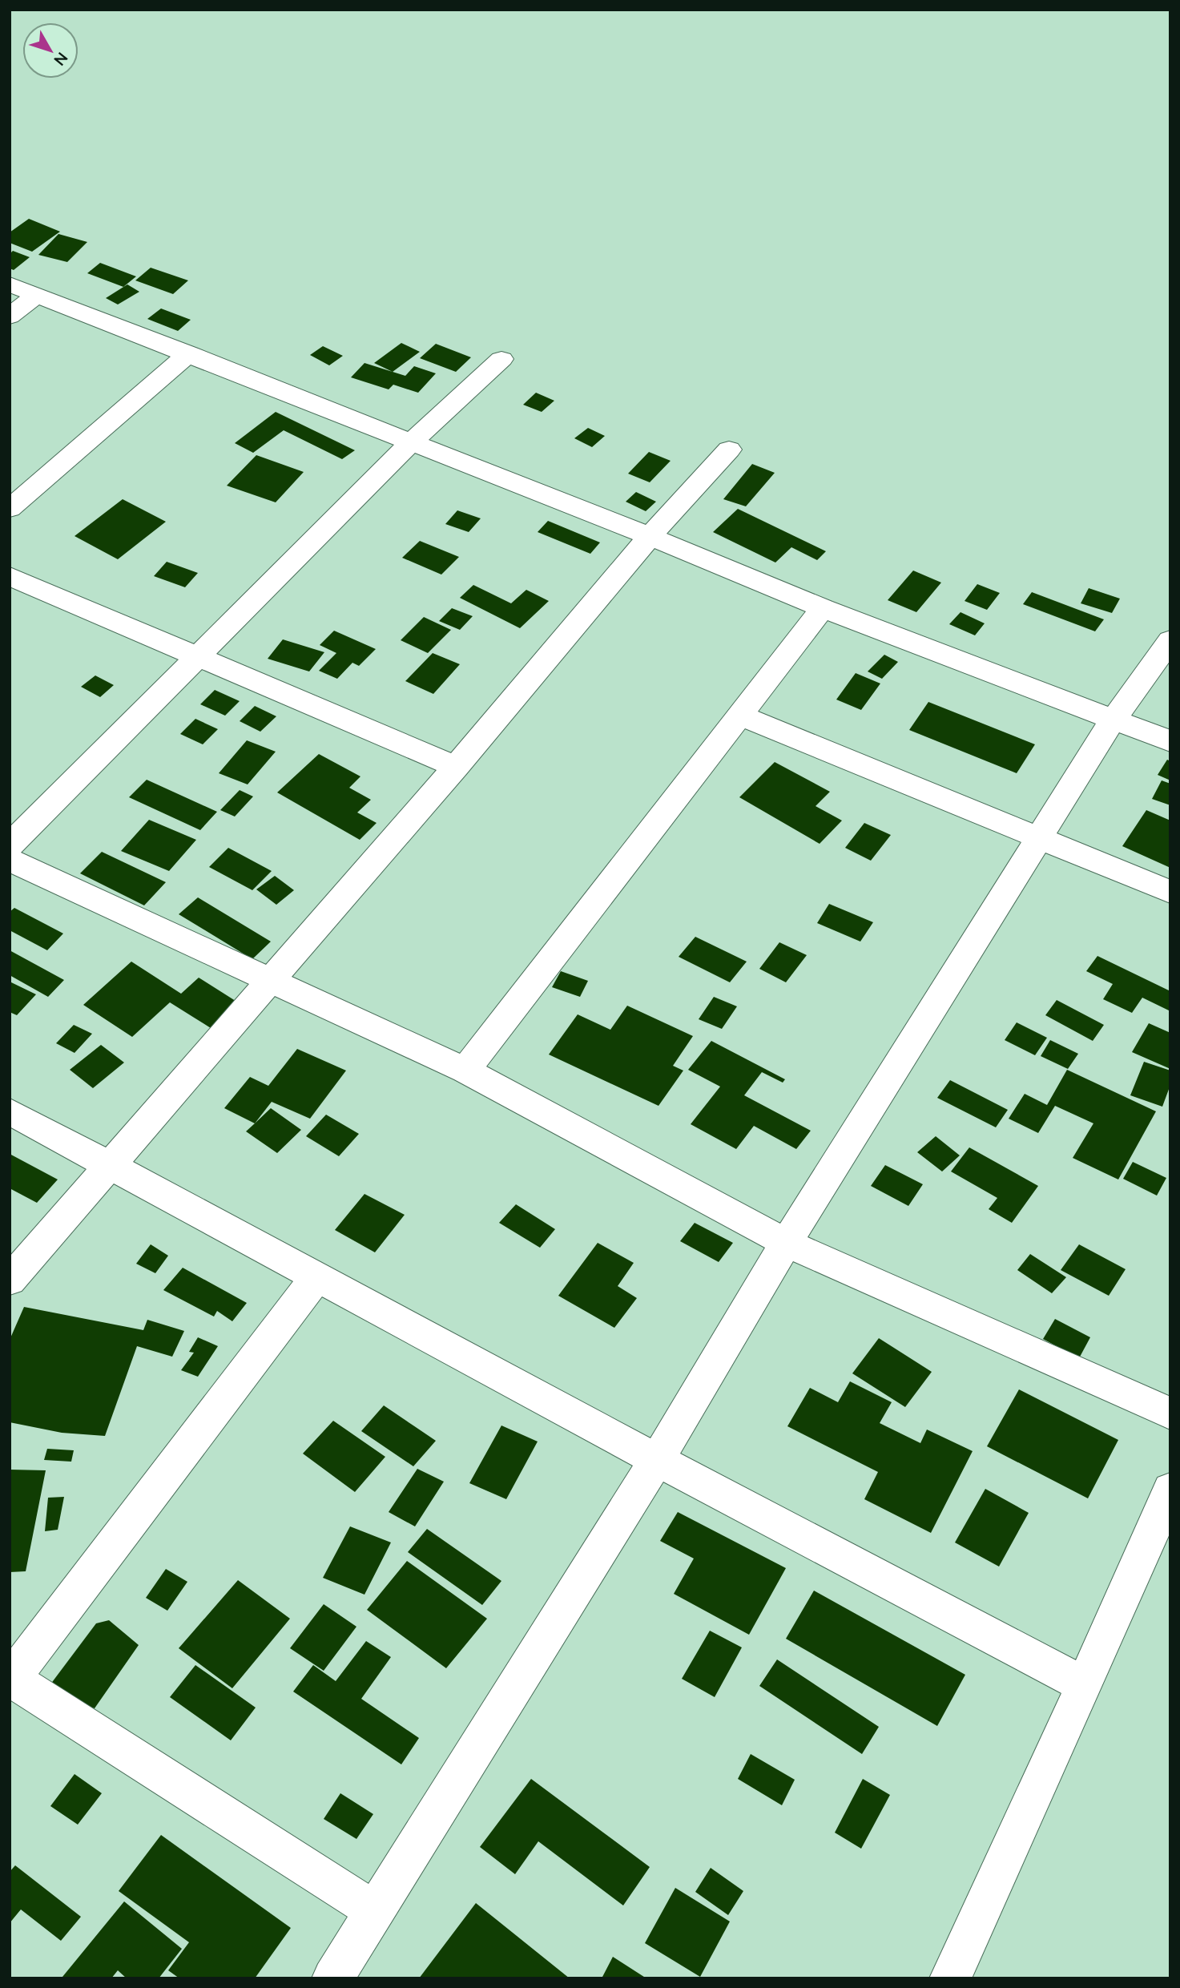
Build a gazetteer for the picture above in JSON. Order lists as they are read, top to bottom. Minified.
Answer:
{"north":"bottom right"}
